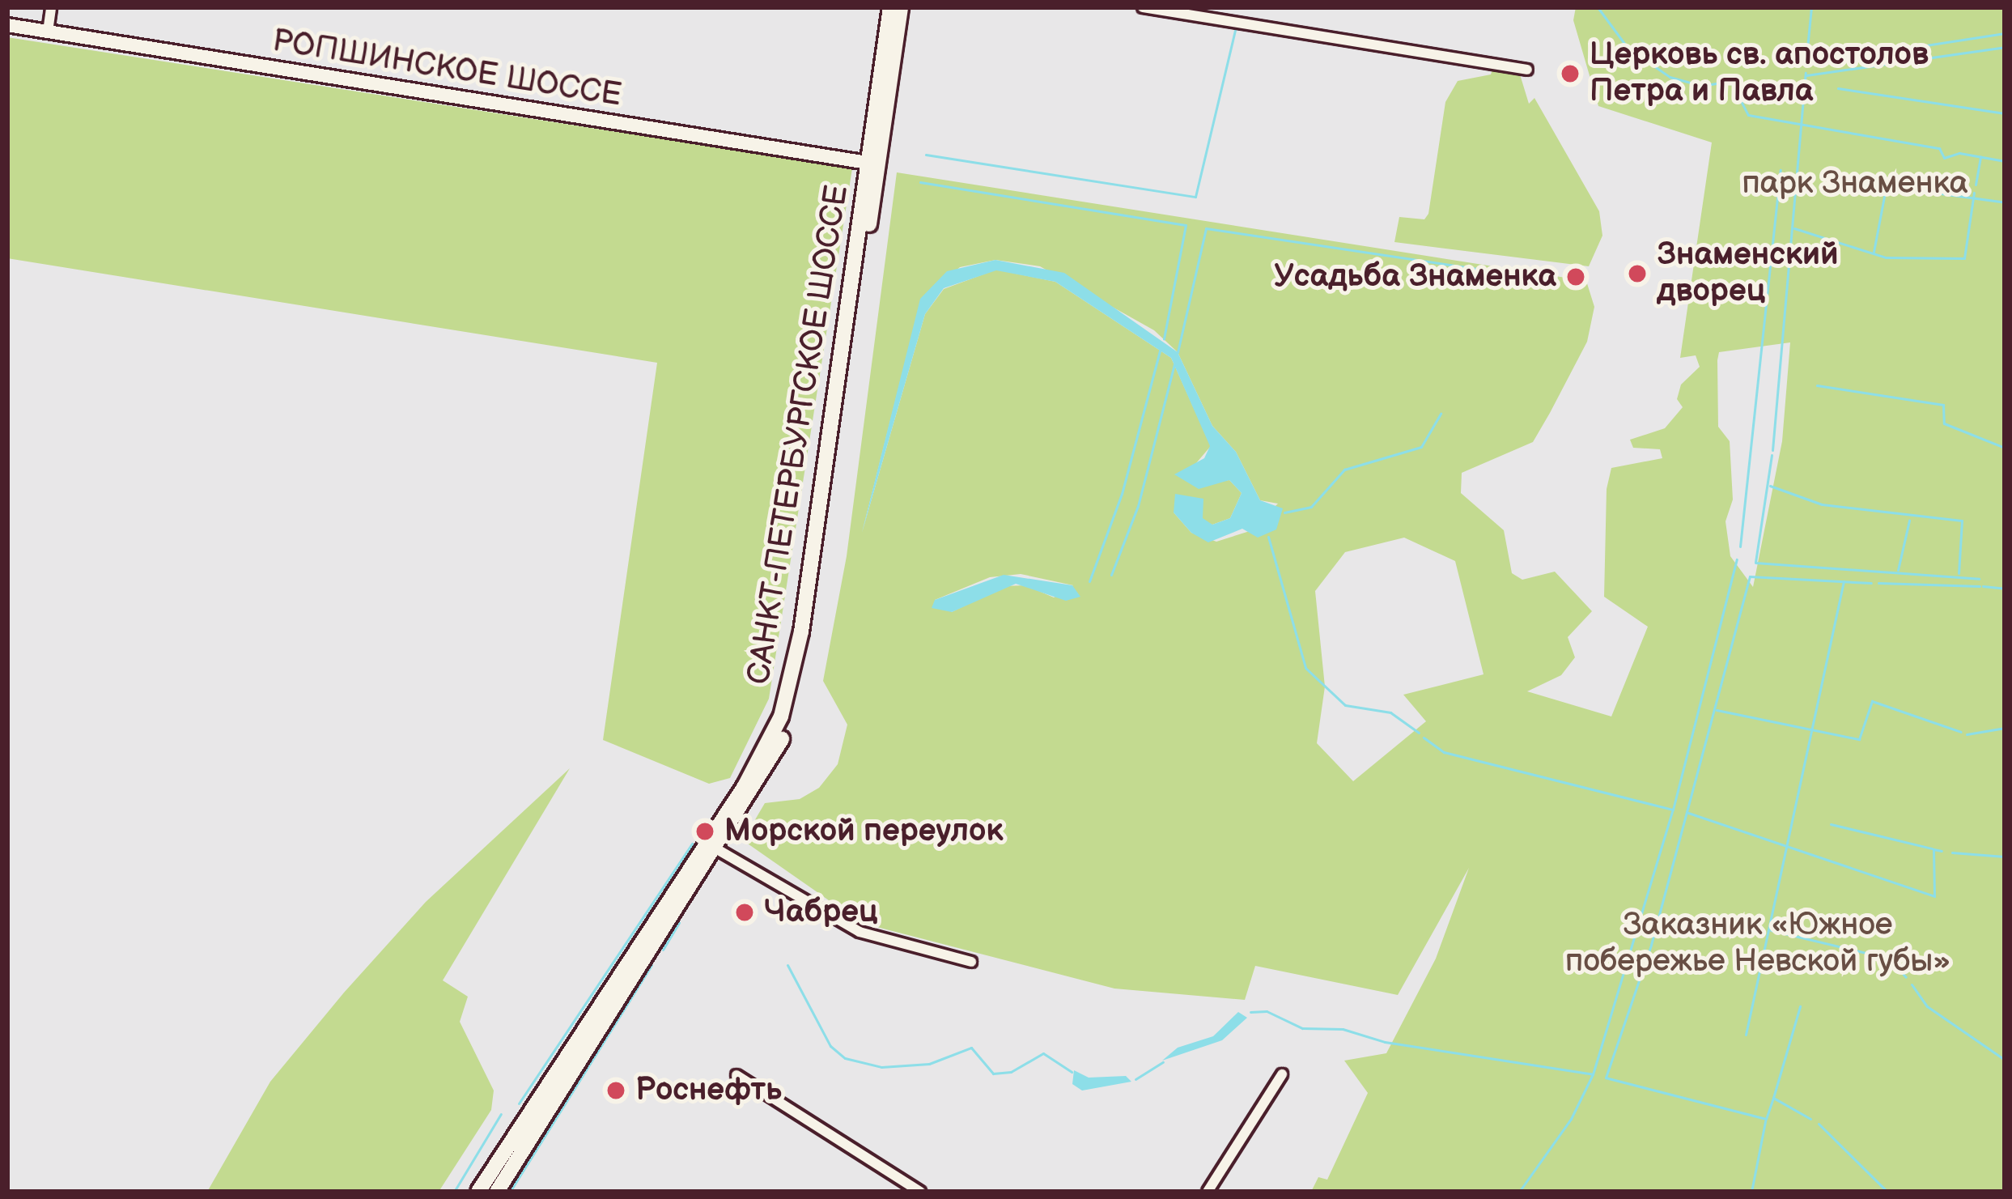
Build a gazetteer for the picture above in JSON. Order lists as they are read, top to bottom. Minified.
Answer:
{"streets":{"main road":["РОПШИНСКОЕ ШОССЕ","САНКТ-ПЕТЕРБУРГСКОЕ ШОССЕ"]},"crossings":[["РОПШИНСКОЕ ШОССЕ","САНКТ-ПЕТЕРБУРГСКОЕ ШОССЕ"]],"parks":["парк Знаменка","Заказник «Южное побережье Невской губы»"],"places":["Церковь св. апостолов Петра и Павла","Знаменский дворец","Усадьба Знаменка","Морской переулок","Чабрец","Роснефть"]}
